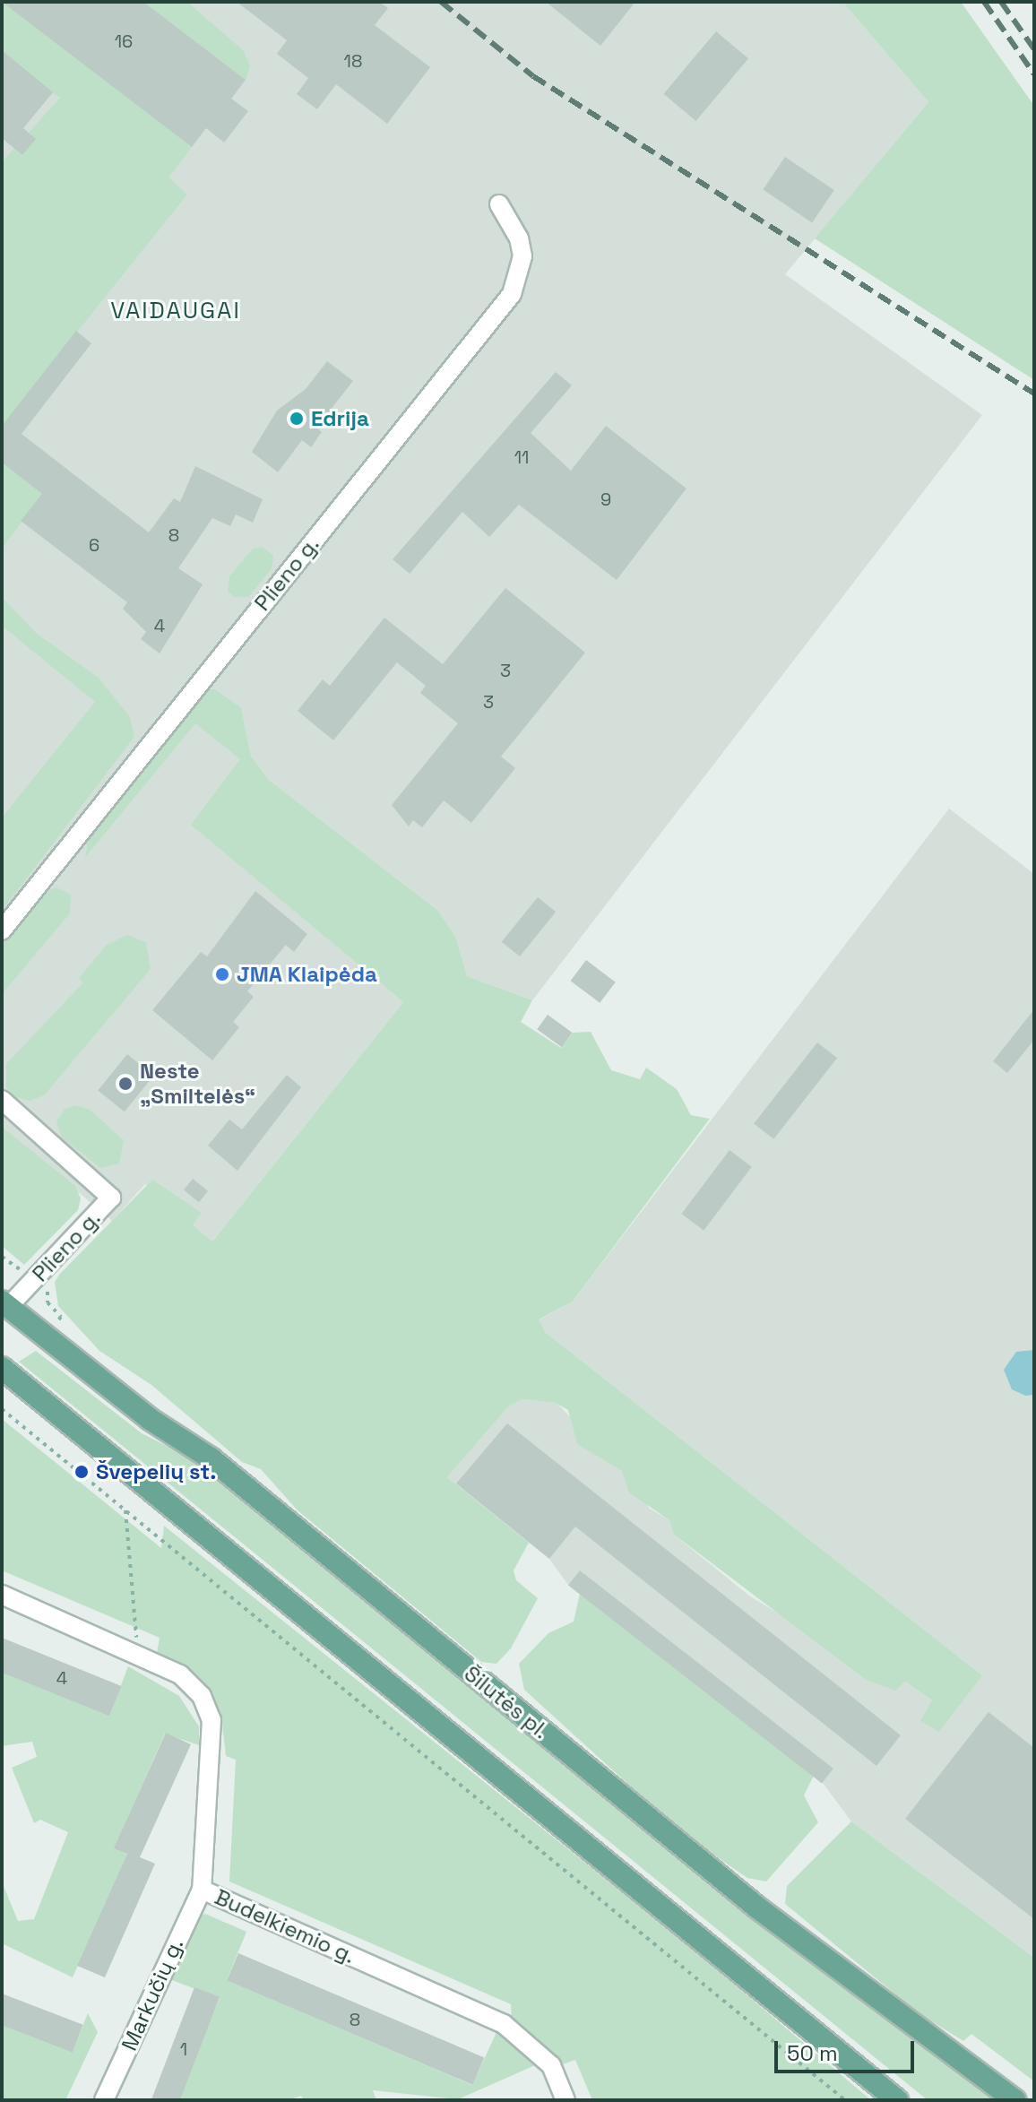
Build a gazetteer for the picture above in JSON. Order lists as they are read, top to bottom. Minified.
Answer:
{"streets":{"main road":["Šilutės pl."],"street":["Plieno g.","Budelkiemio g.","Markučių g."]},"crossings":[["Plieno g.","Šilutės pl."],["Budelkiemio g.","Markučių g."]],"districts":["VAIDAUGAI"],"places":["Edrija","JMA Klaipėda","Neste „Smiltelės“","Švepelių st."],"house_numbers":["16","18","11","9","8","6","4","3","3","4","8","1"],"scale_bar":"50 m"}
